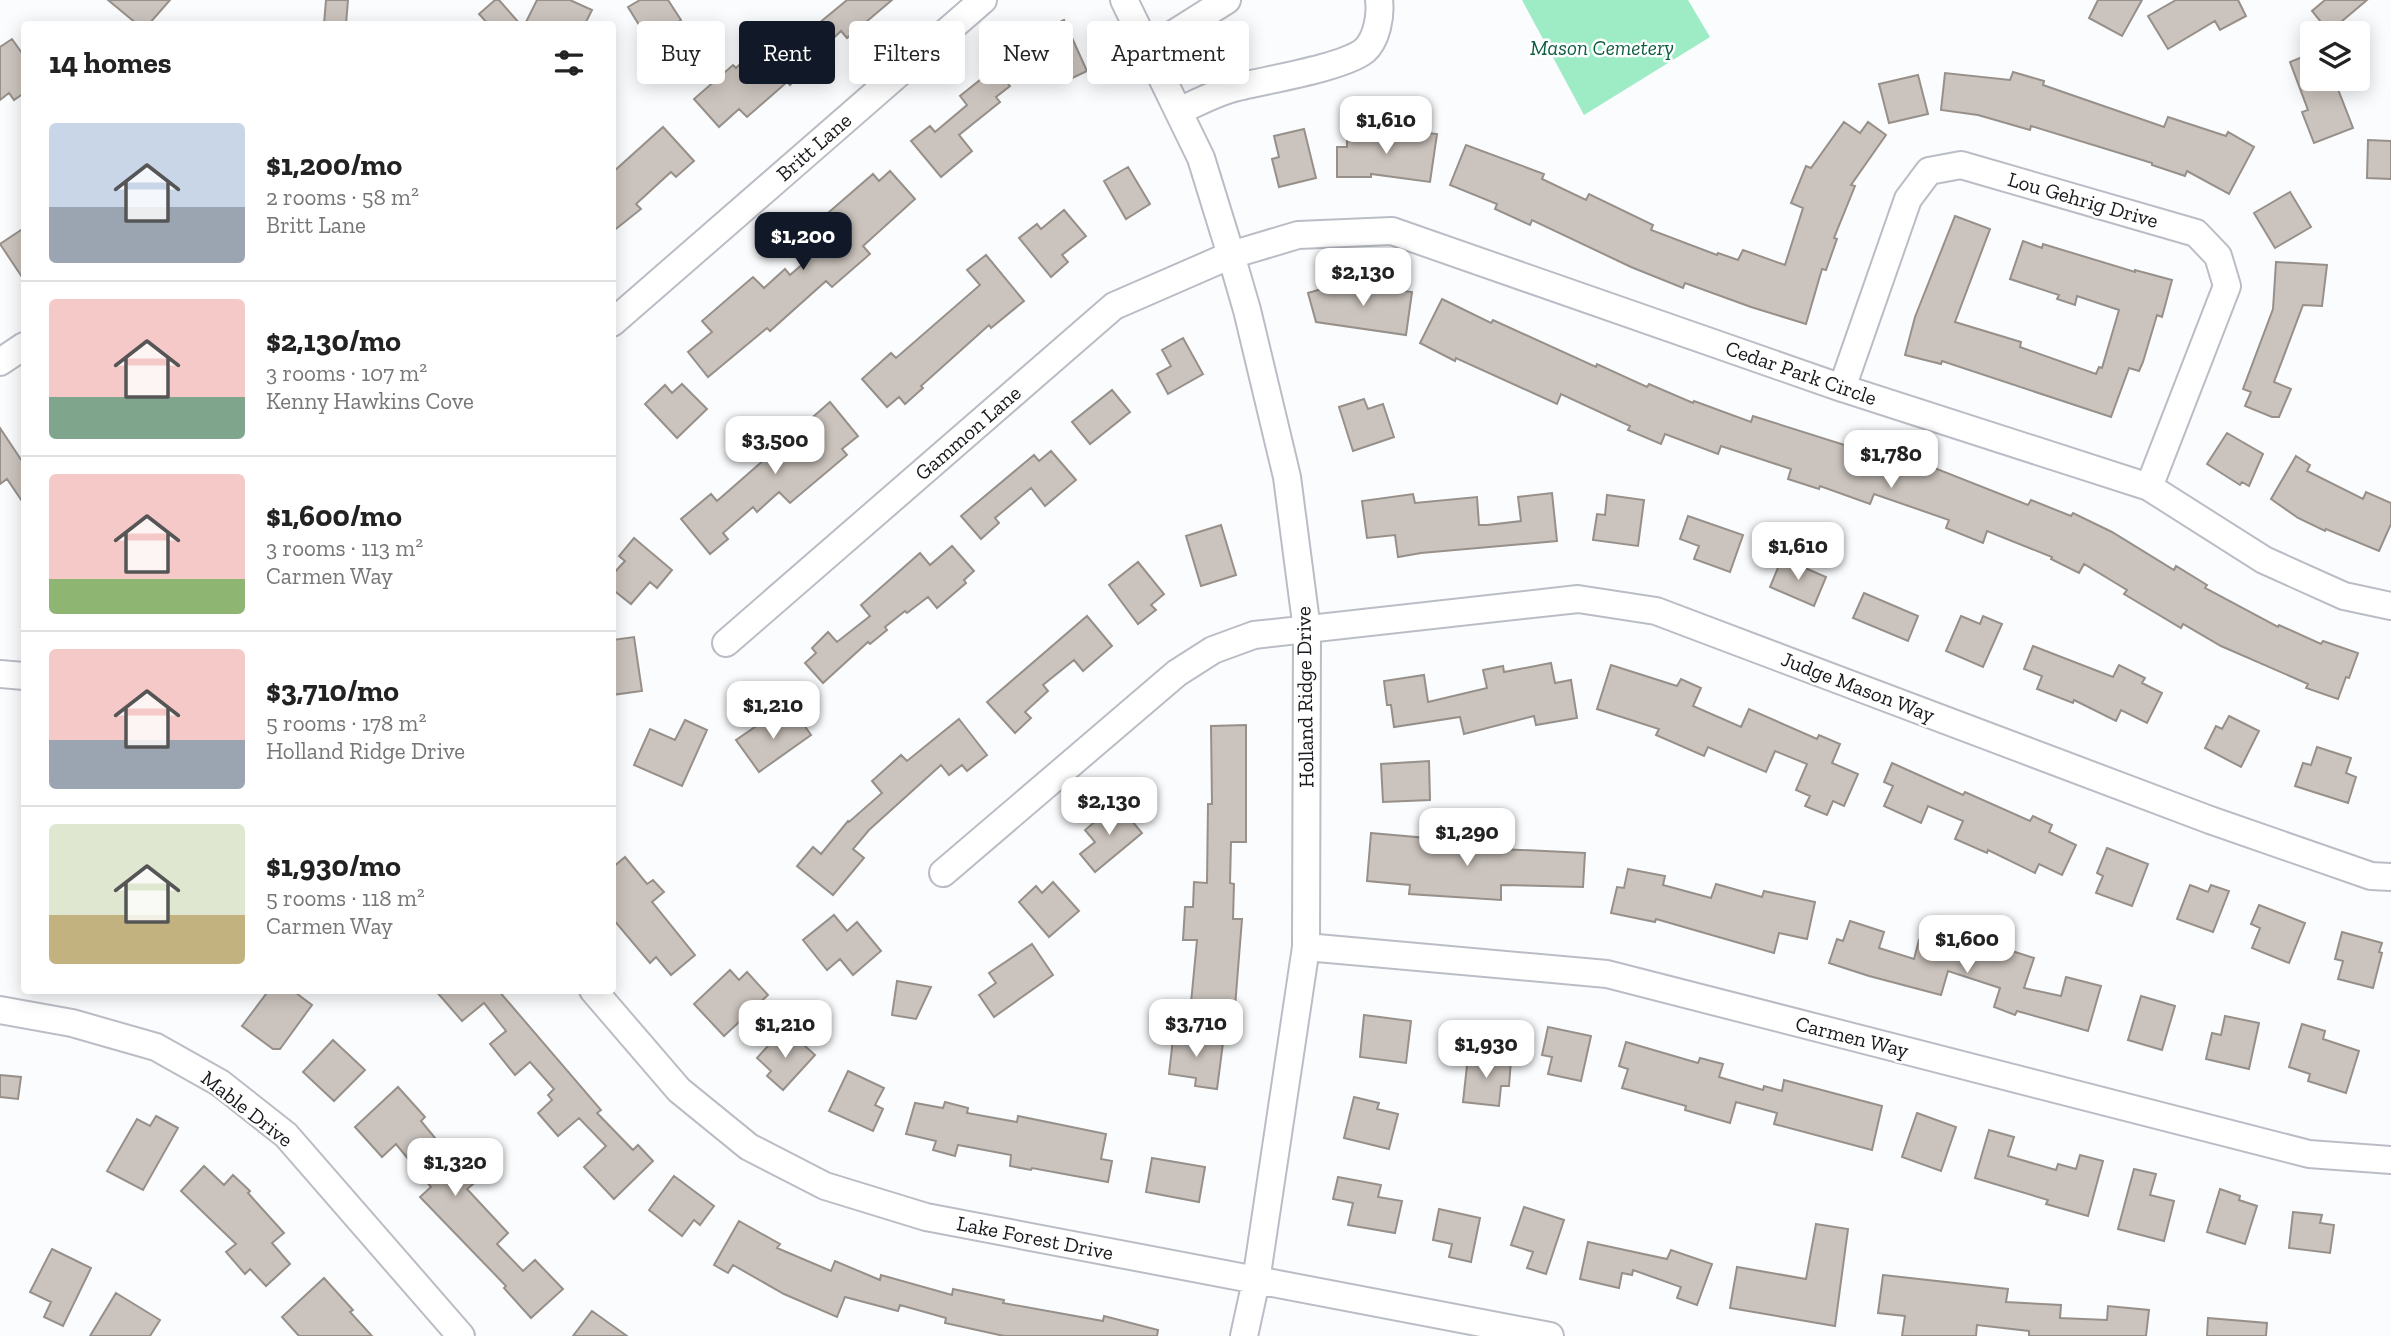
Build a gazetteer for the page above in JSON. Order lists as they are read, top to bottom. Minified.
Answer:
{"streets":{"street":["Britt Lane","Lou Gehrig Drive","Cedar Park Circle","Gammon Lane","Judge Mason Way","Holland Ridge Drive","Carmen Way","Mable Drive","Lake Forest Drive"]},"crossings":[["Lou Gehrig Drive","Cedar Park Circle"],["Cedar Park Circle","Gammon Lane"],["Cedar Park Circle","Holland Ridge Drive"],["Gammon Lane","Holland Ridge Drive"],["Judge Mason Way","Holland Ridge Drive"],["Holland Ridge Drive","Carmen Way"],["Holland Ridge Drive","Lake Forest Drive"]],"parks":["Mason Cemetery"],"page":{"chip":["Buy","Rent","Filters","New","Apartment"],"heading":"14 homes","price":["$1,610","$1,200","$2,130","$3,500","$1,780","$1,610","$1,210","$2,130","$1,290","$1,600","$3,710","$1,210","$1,930","$1,320"],"list":[{"name":"$1,200/mo","note":"2 rooms · 58 m² · Britt Lane"},{"name":"$2,130/mo","note":"3 rooms · 107 m² · Kenny Hawkins Cove"},{"name":"$1,600/mo","note":"3 rooms · 113 m² · Carmen Way"},{"name":"$3,710/mo","note":"5 rooms · 178 m² · Holland Ridge Drive"},{"name":"$1,930/mo","note":"5 rooms · 118 m² · Carmen Way"}]}}
